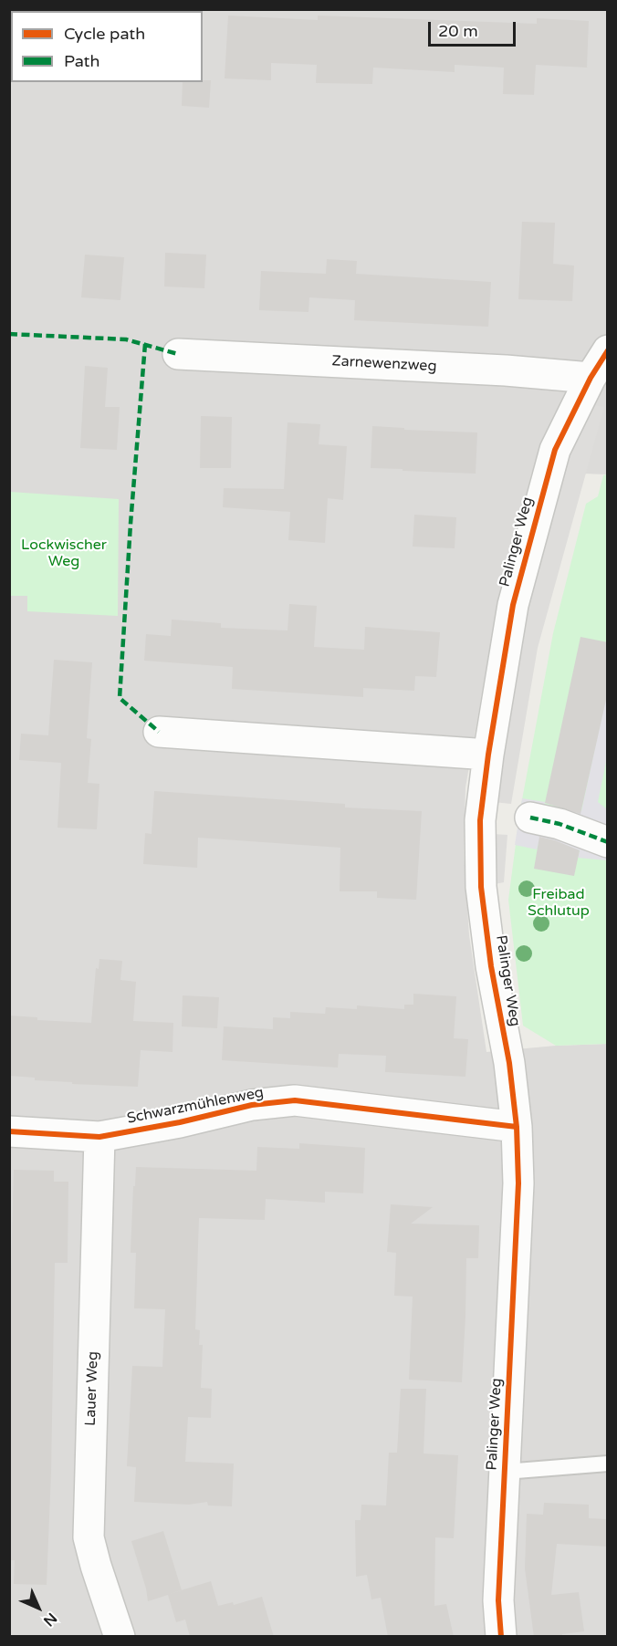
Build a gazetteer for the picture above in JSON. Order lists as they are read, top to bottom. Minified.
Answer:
{"streets":{"street":["Zarnewenzweg","Palinger Weg","Schwarzmühlenweg","Lauer Weg"]},"crossings":[["Zarnewenzweg","Palinger Weg"],["Palinger Weg","Schwarzmühlenweg"],["Schwarzmühlenweg","Lauer Weg"]],"parks":["Lockwischer Weg","Freibad Schlutup"],"legend":["Cycle path","Path"],"scale_bar":"20 m","north":"bottom right"}
